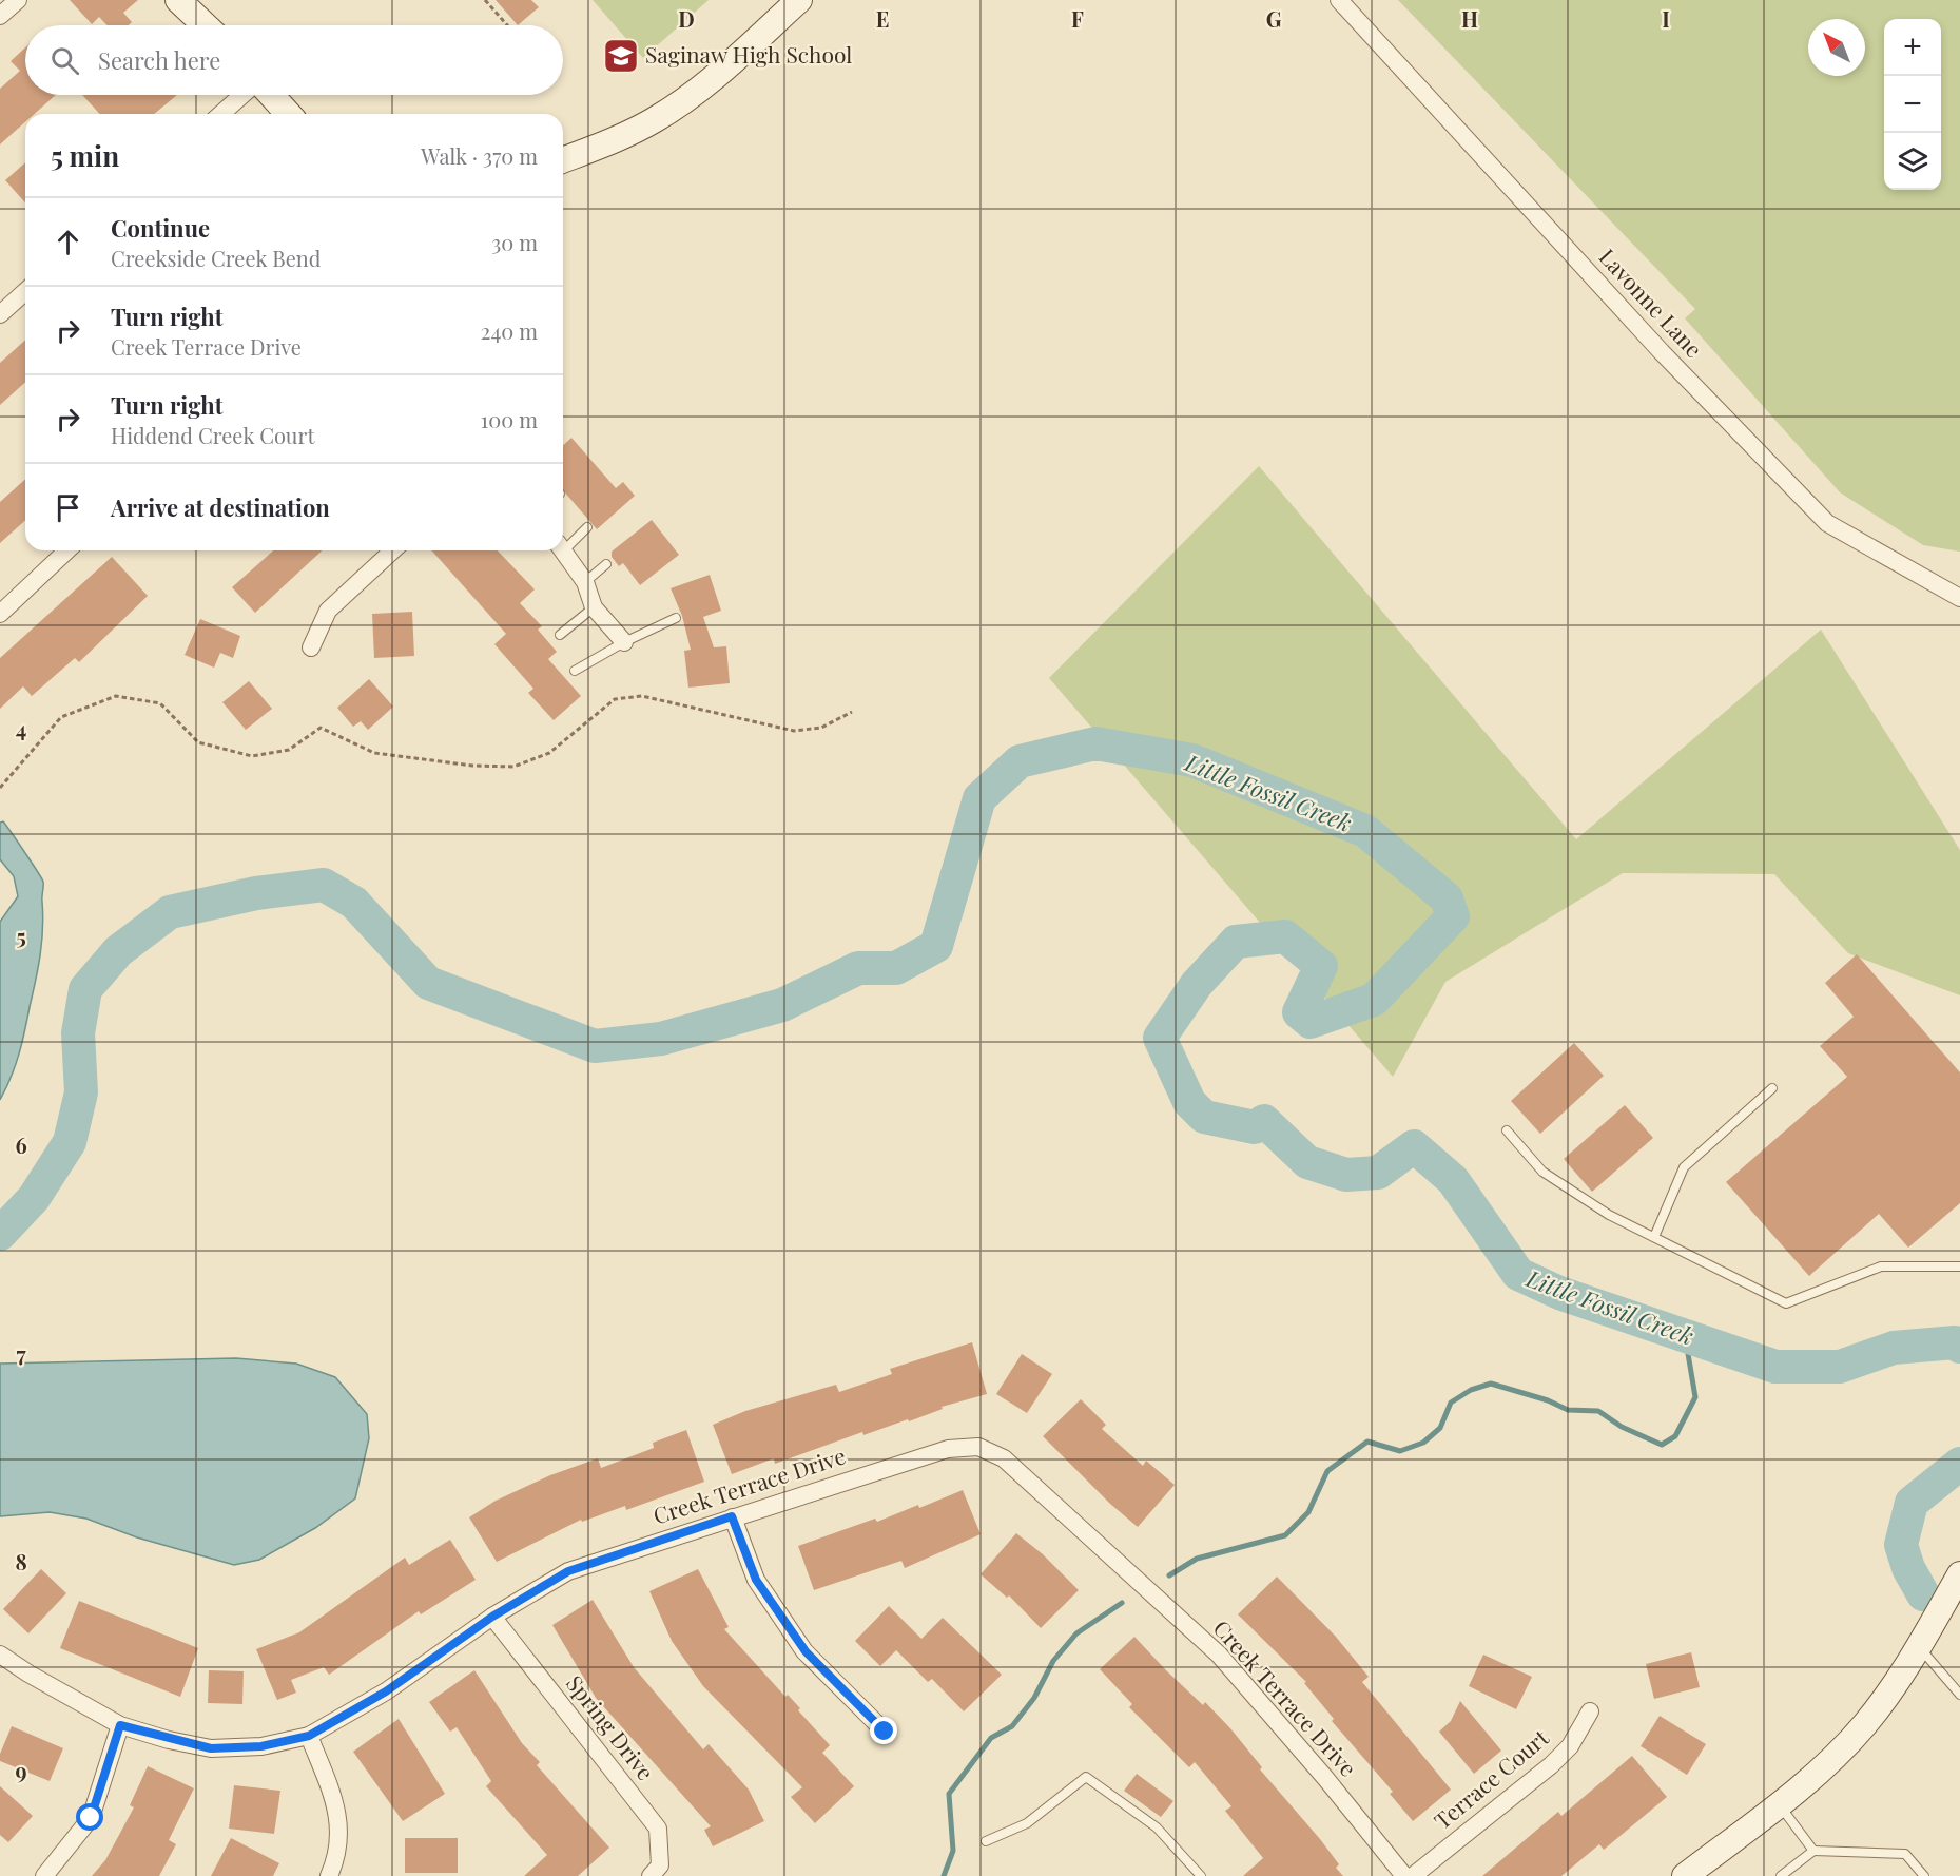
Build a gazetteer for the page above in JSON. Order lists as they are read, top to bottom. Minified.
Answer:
{"streets":{"street":["Lavonne Lane","Creek Terrace Drive","Spring Drive","Terrace Court"]},"crossings":[["Creek Terrace Drive","Spring Drive"]],"water":["Little Fossil Creek"],"places":{"school or university":["Saginaw High School"]},"north":"top left","page":{"map_buttons":["+","−"],"search":"Search here","heading":["5 min","Walk · 370 m"],"list":[["Continue","Creekside Creek Bend","30 m"],["Turn right","Creek Terrace Drive","240 m"],["Turn right","Hiddend Creek Court","100 m"],"Arrive at destination"]},"grid":{"columns":["D","E","F","G","H","I"],"rows":["4","5","6","7","8","9"]}}
